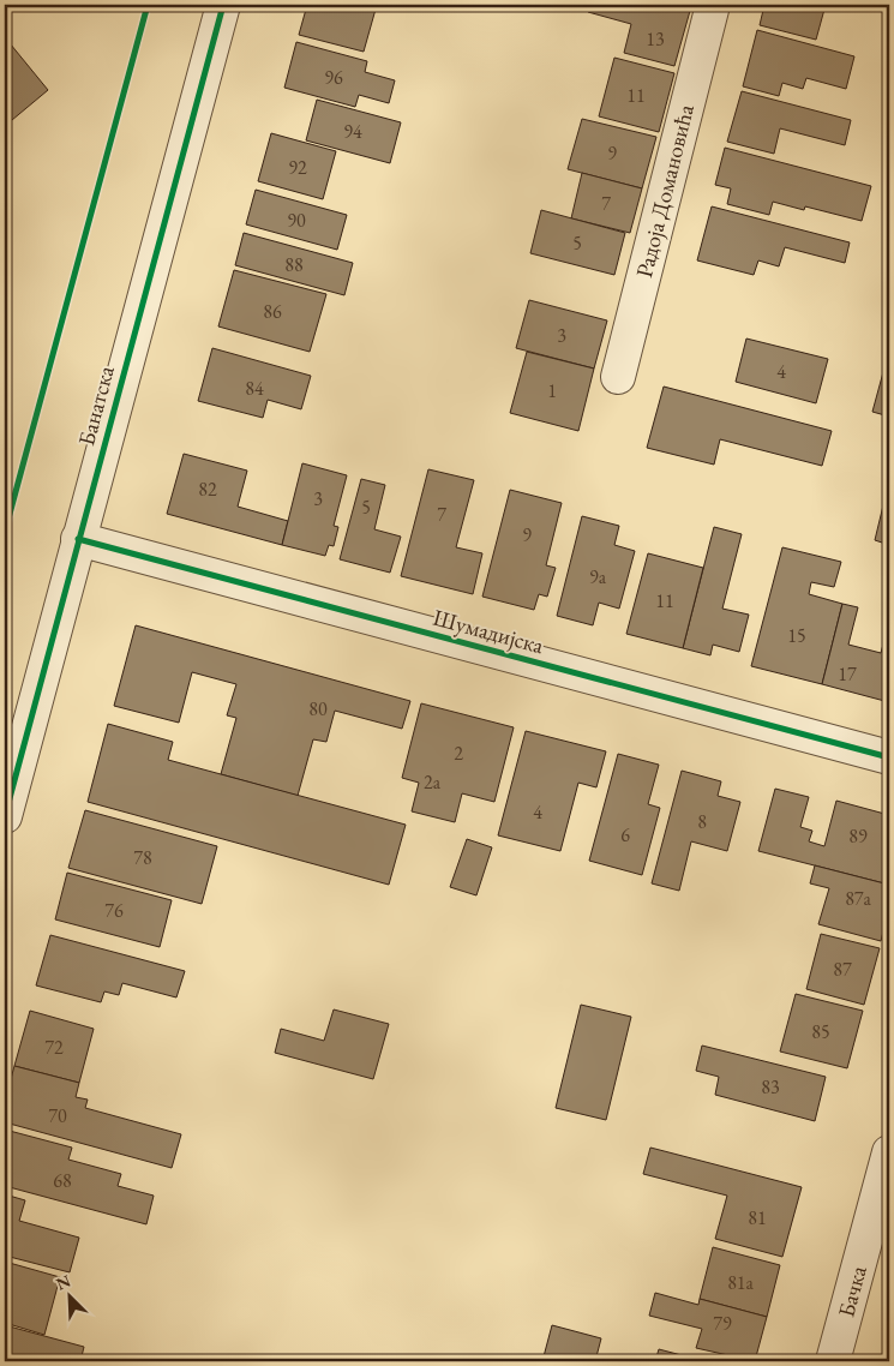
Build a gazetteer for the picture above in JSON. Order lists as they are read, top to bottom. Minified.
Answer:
{"streets":{"street":["Радоја Домановића","Банатска","Шумадијска","Бачка"]},"crossings":[["Банатска","Шумадијска"]],"house_numbers":["13","96","11","94","9","92","7","90","5","88","86","3","4","84","1","82","3","5","7","9","9a","11","15","17","80","2","2a","4","8","6","89","78","87a","76","87","85","72","83","70","68","81","81a","79"],"north":"top left"}
